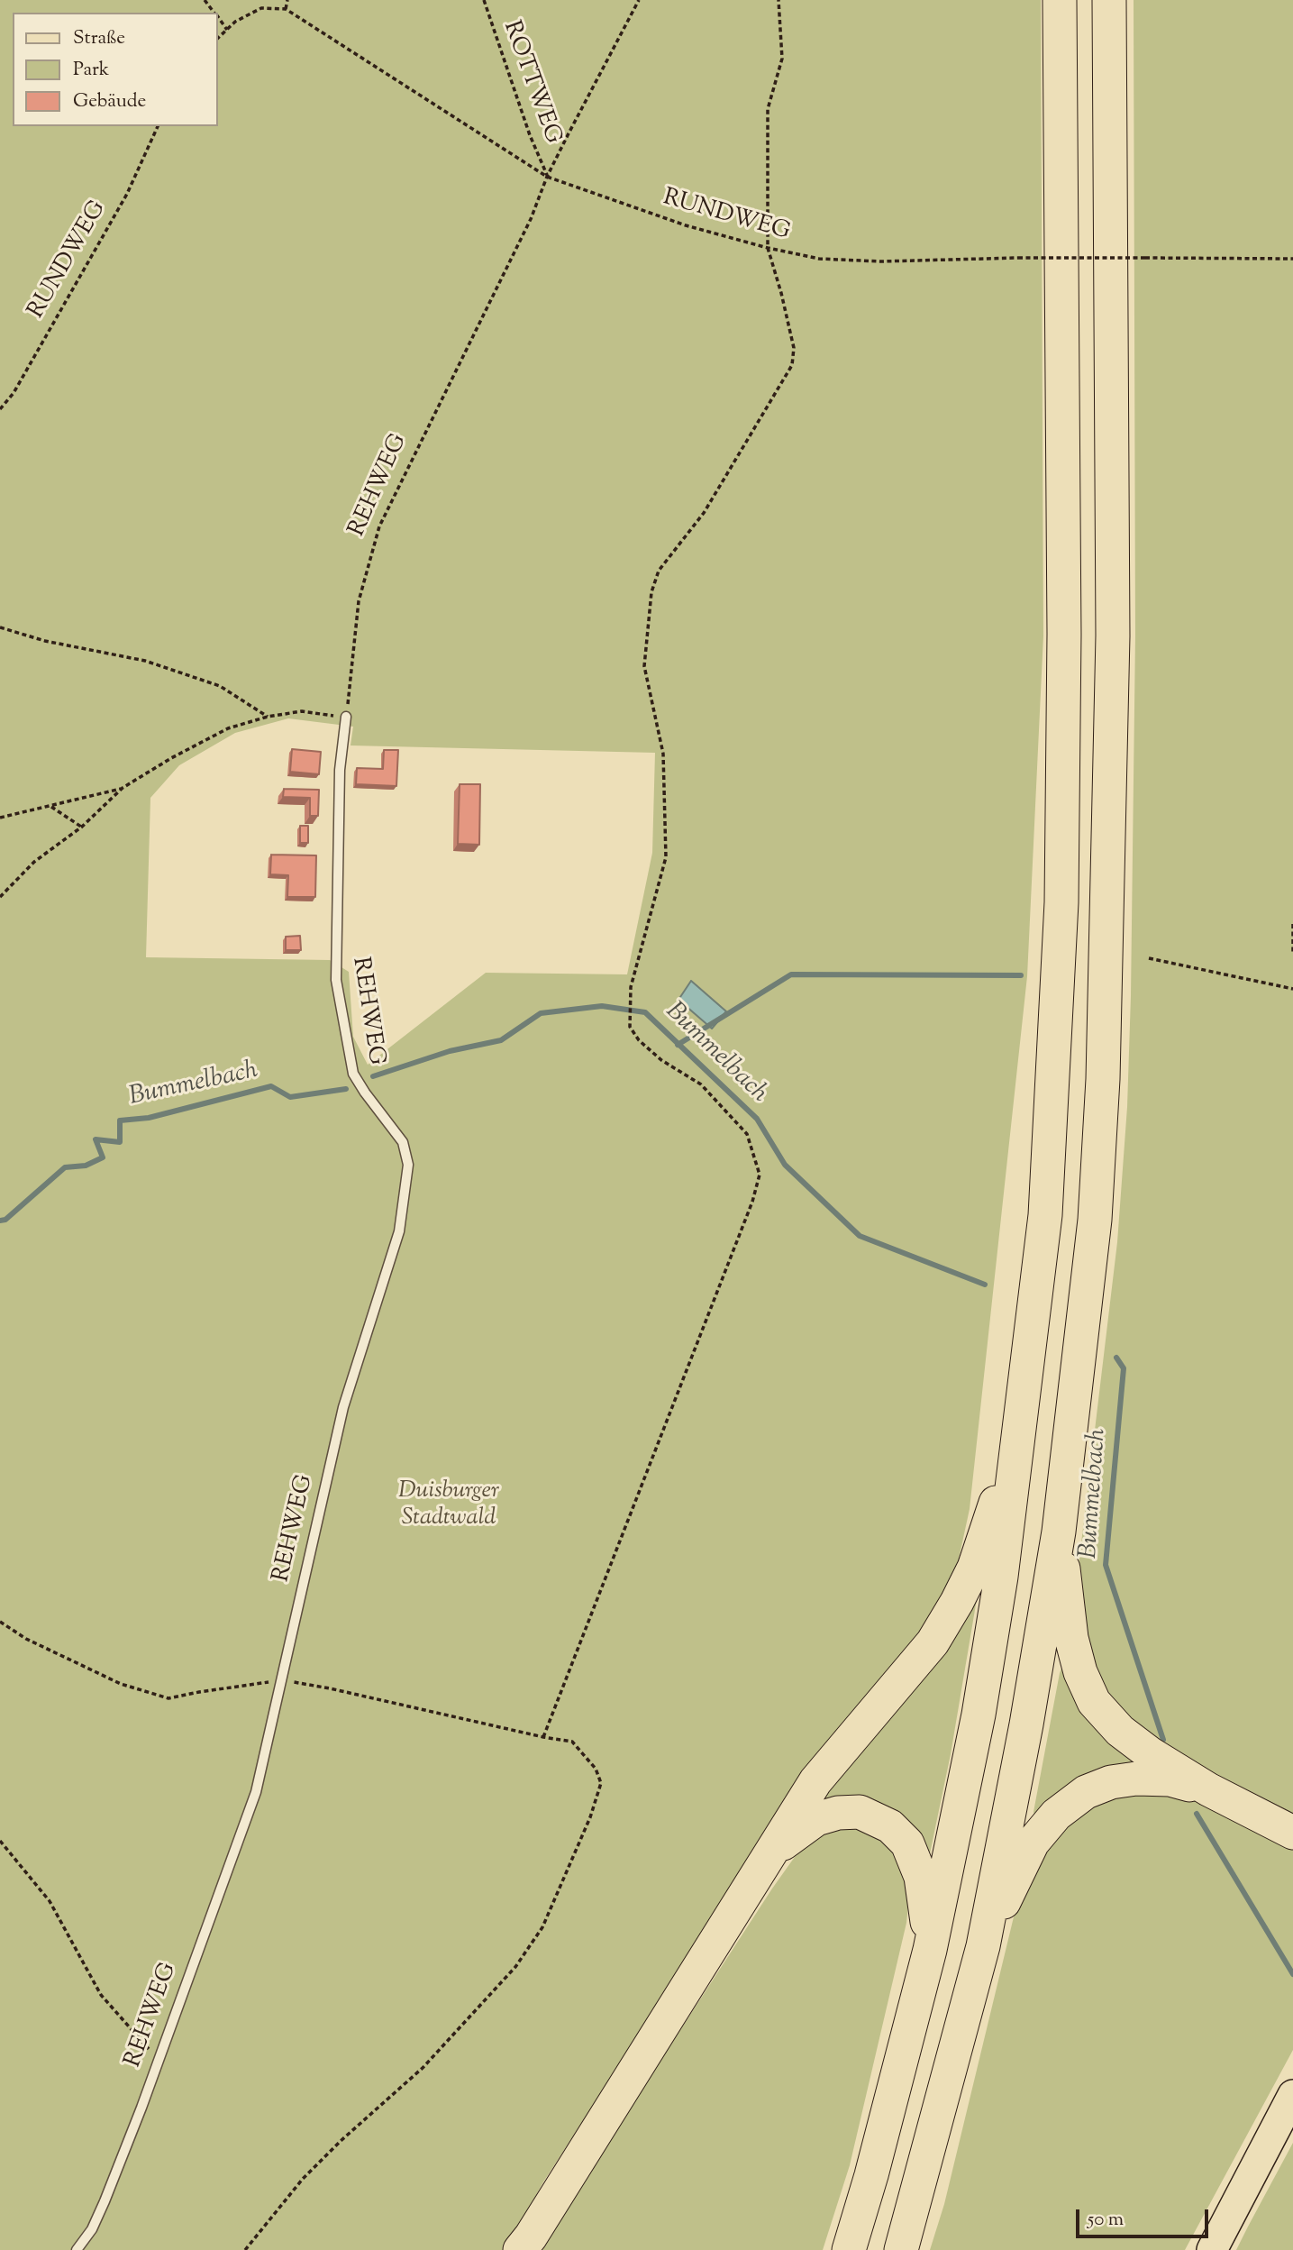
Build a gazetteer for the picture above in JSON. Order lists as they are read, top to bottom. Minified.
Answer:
{"streets":{"lane":["REHWEG"],"path":["ROTTWEG","RUNDWEG"]},"crossings":[["ROTTWEG","RUNDWEG"],["ROTTWEG","REHWEG"],["RUNDWEG","REHWEG"]],"water":["Bummelbach"],"parks":["Duisburger Stadtwald"],"legend":["Straße","Park","Gebäude"],"scale_bar":"50 m"}
